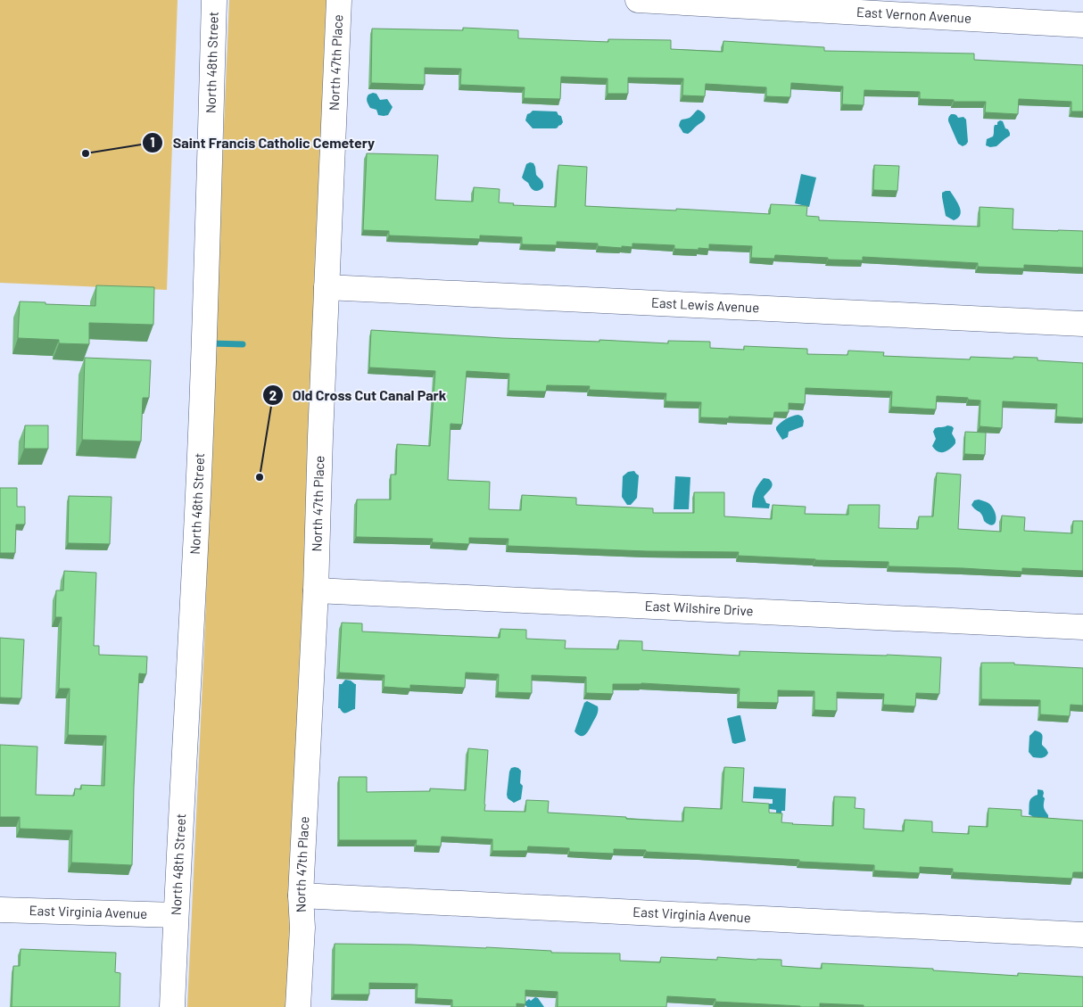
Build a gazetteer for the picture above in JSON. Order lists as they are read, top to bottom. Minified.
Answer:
{"streets":{"street":["East Vernon Avenue","North 48th Street","North 47th Place","East Lewis Avenue","East Wilshire Drive","East Virginia Avenue"]},"crossings":[["North 48th Street","East Virginia Avenue"],["North 47th Place","East Lewis Avenue"],["North 47th Place","East Wilshire Drive"],["North 47th Place","East Virginia Avenue"]],"places":["Saint Francis Catholic Cemetery","Old Cross Cut Canal Park"]}
